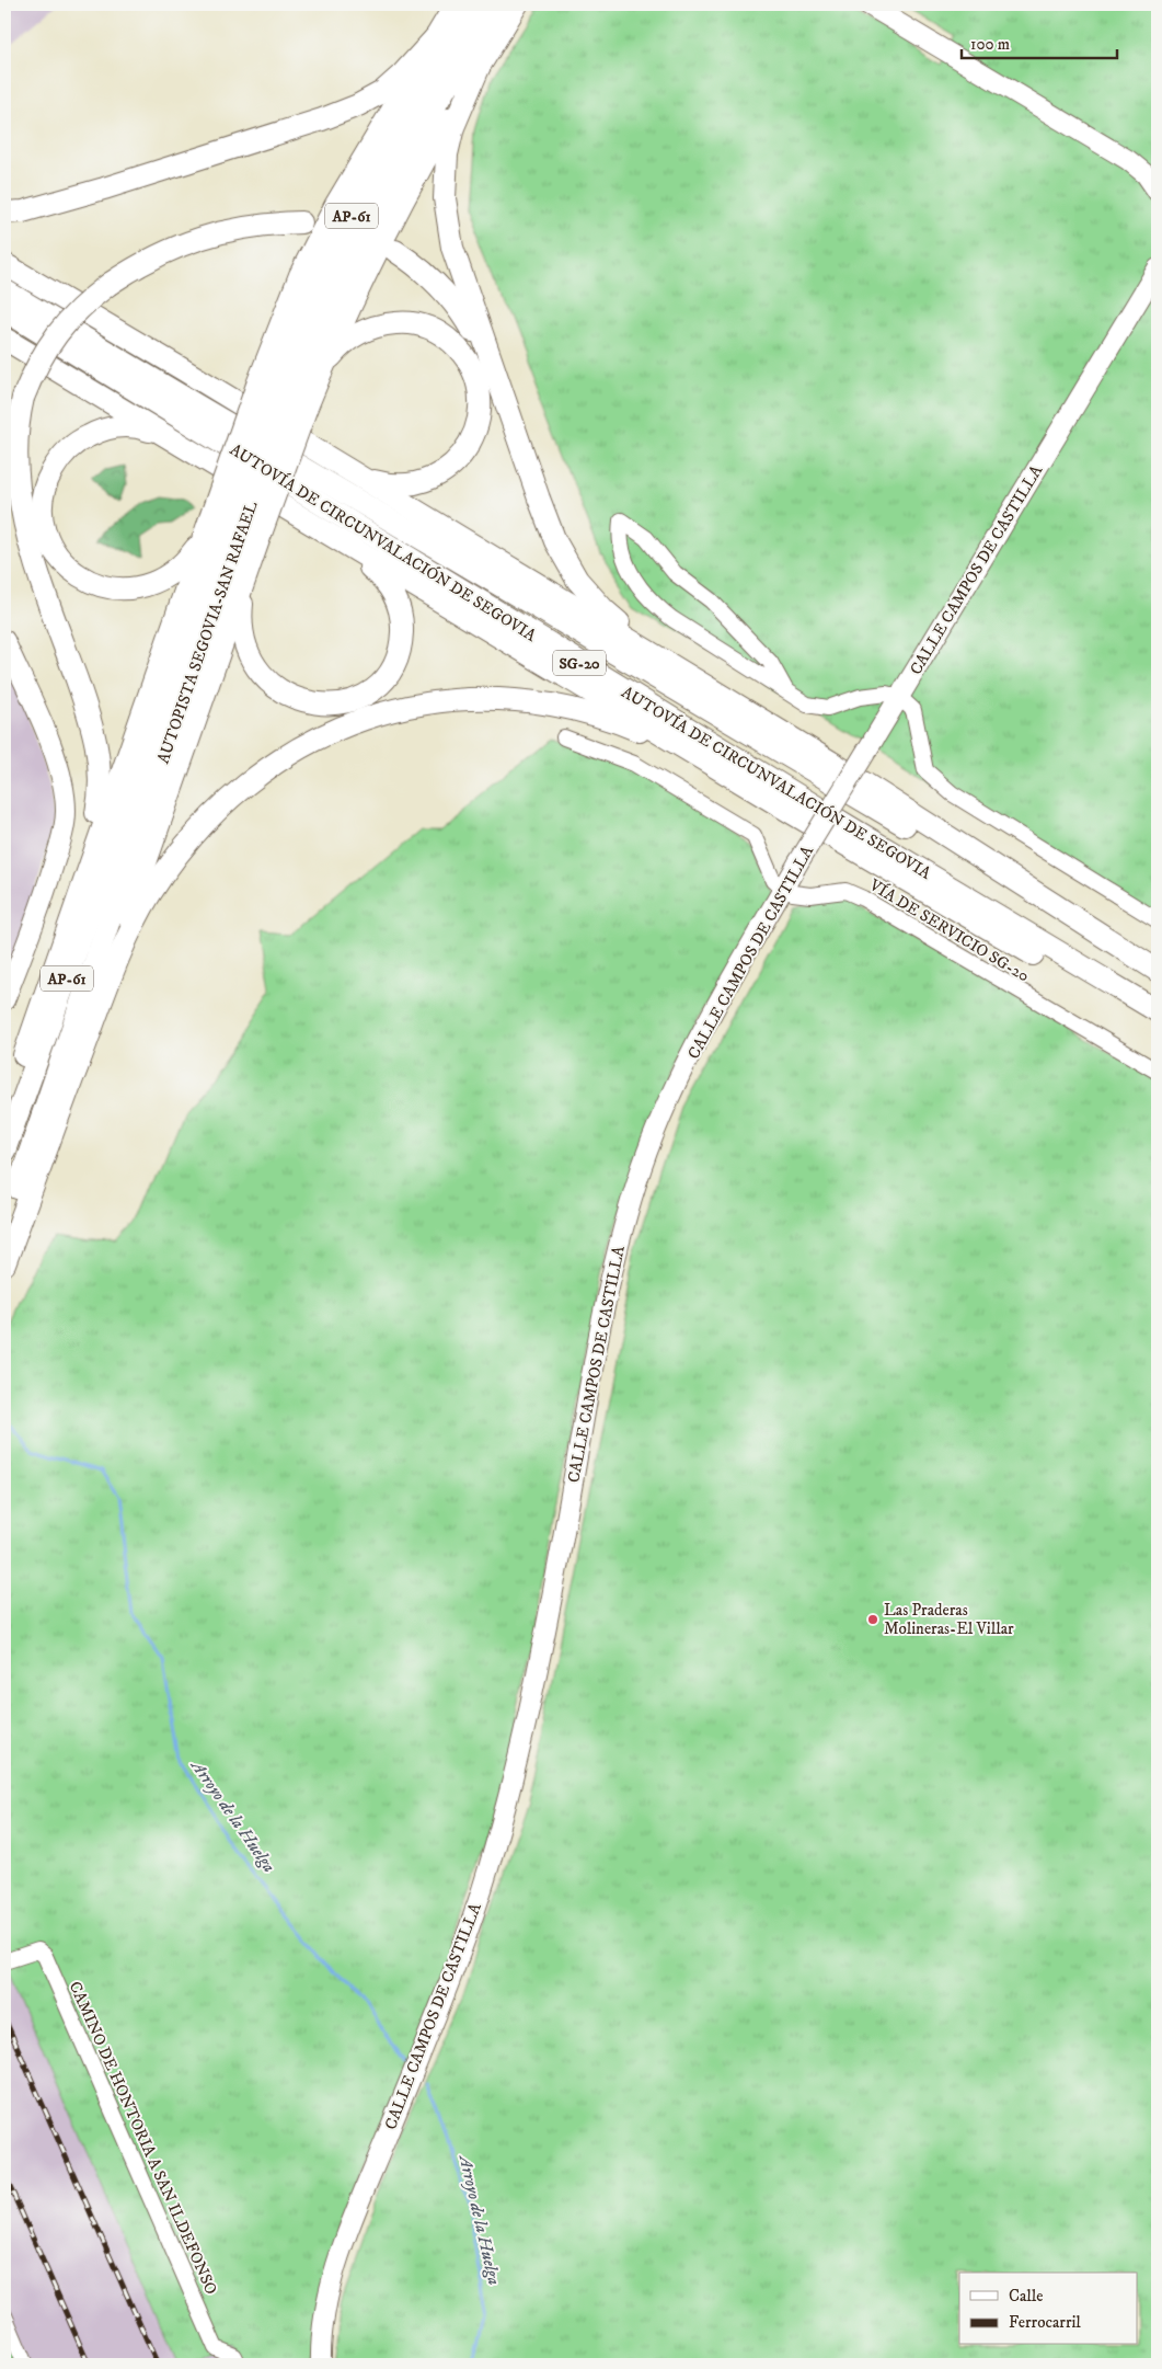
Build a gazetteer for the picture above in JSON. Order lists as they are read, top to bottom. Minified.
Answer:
{"streets":{"highway":["AP-61","AUTOVÍA DE CIRCUNVALACIÓN DE SEGOVIA","AUTOPISTA SEGOVIA-SAN RAFAEL","SG-20"],"main road":["CALLE CAMPOS DE CASTILLA"],"street":["VÍA DE SERVICIO SG-20","CAMINO DE HONTORIA A SAN ILDEFONSO"]},"crossings":[["CALLE CAMPOS DE CASTILLA","VÍA DE SERVICIO SG-20"]],"water":["Arroyo de la Huelga"],"places":["Las Praderas Molineras-El Villar"],"legend":["Calle","Ferrocarril"],"scale_bar":"100 m"}
